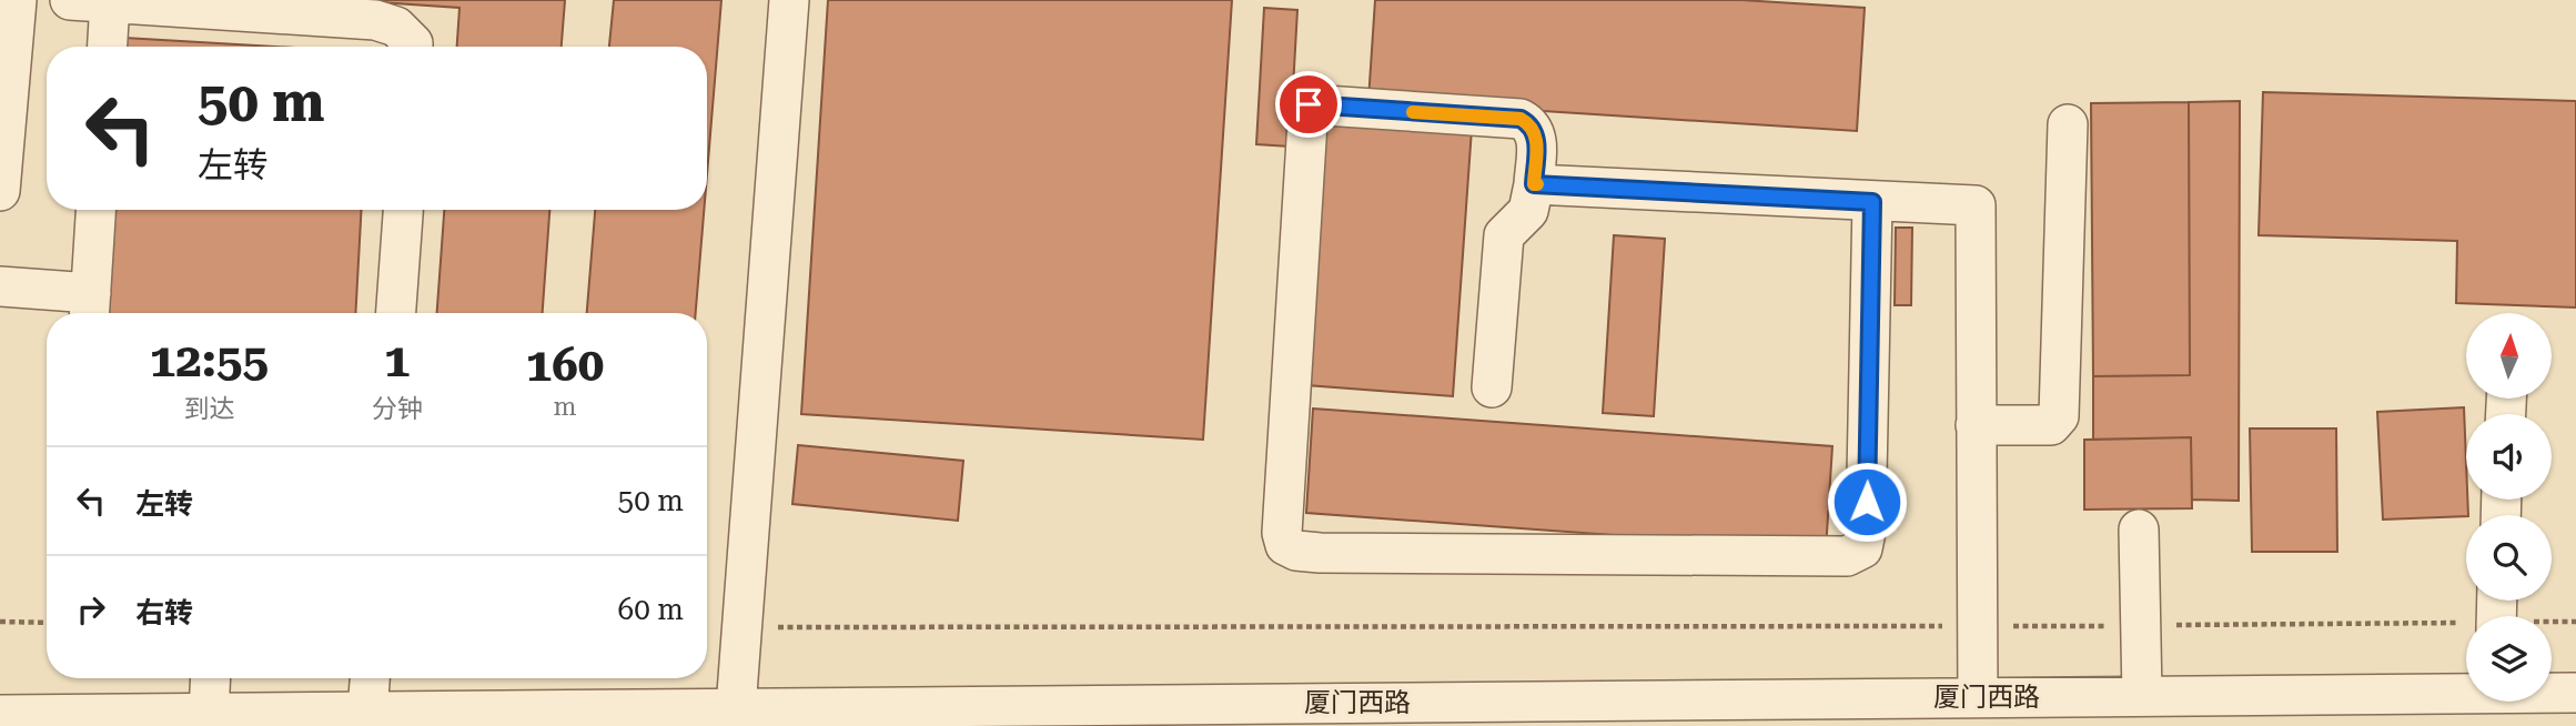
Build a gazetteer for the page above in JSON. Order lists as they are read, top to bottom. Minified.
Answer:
{"streets":{"street":["厦门西路"]},"north":"top","page":{"turn":["50 m","左转"],"eta":["12:55","到达","1","分钟","160","m"],"list":[{"name":"左转","value":"50 m"},{"name":"右转","value":"60 m"}]}}
